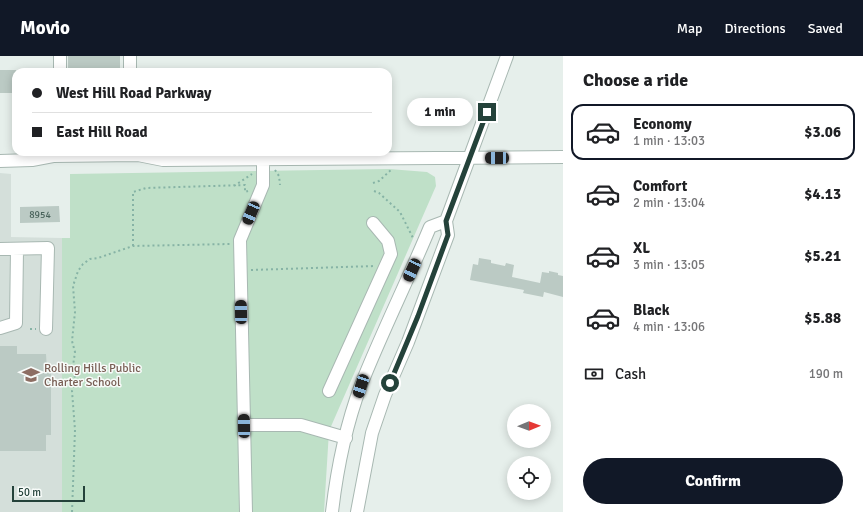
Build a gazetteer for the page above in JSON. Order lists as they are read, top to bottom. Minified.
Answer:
{"places":{"school or university":["Rolling Hills Public Charter School"]},"house_numbers":["8954"],"scale_bar":"50 m","north":"right","page":{"header":"Movio","nav":["Map","Directions","Saved"],"heading":"Choose a ride","banner":["West Hill Road Parkway","East Hill Road"],"bubble":"1 min","list":[{"name":"Economy","note":"1 min · 13:03","value":"$3.06"},{"name":"Comfort","note":"2 min · 13:04","value":"$4.13"},{"name":"XL","note":"3 min · 13:05","value":"$5.21"},{"name":"Black","note":"4 min · 13:06","value":"$5.88"}],"pay":["Cash","190 m"],"buttons":"Confirm","scale":"50 m"}}
